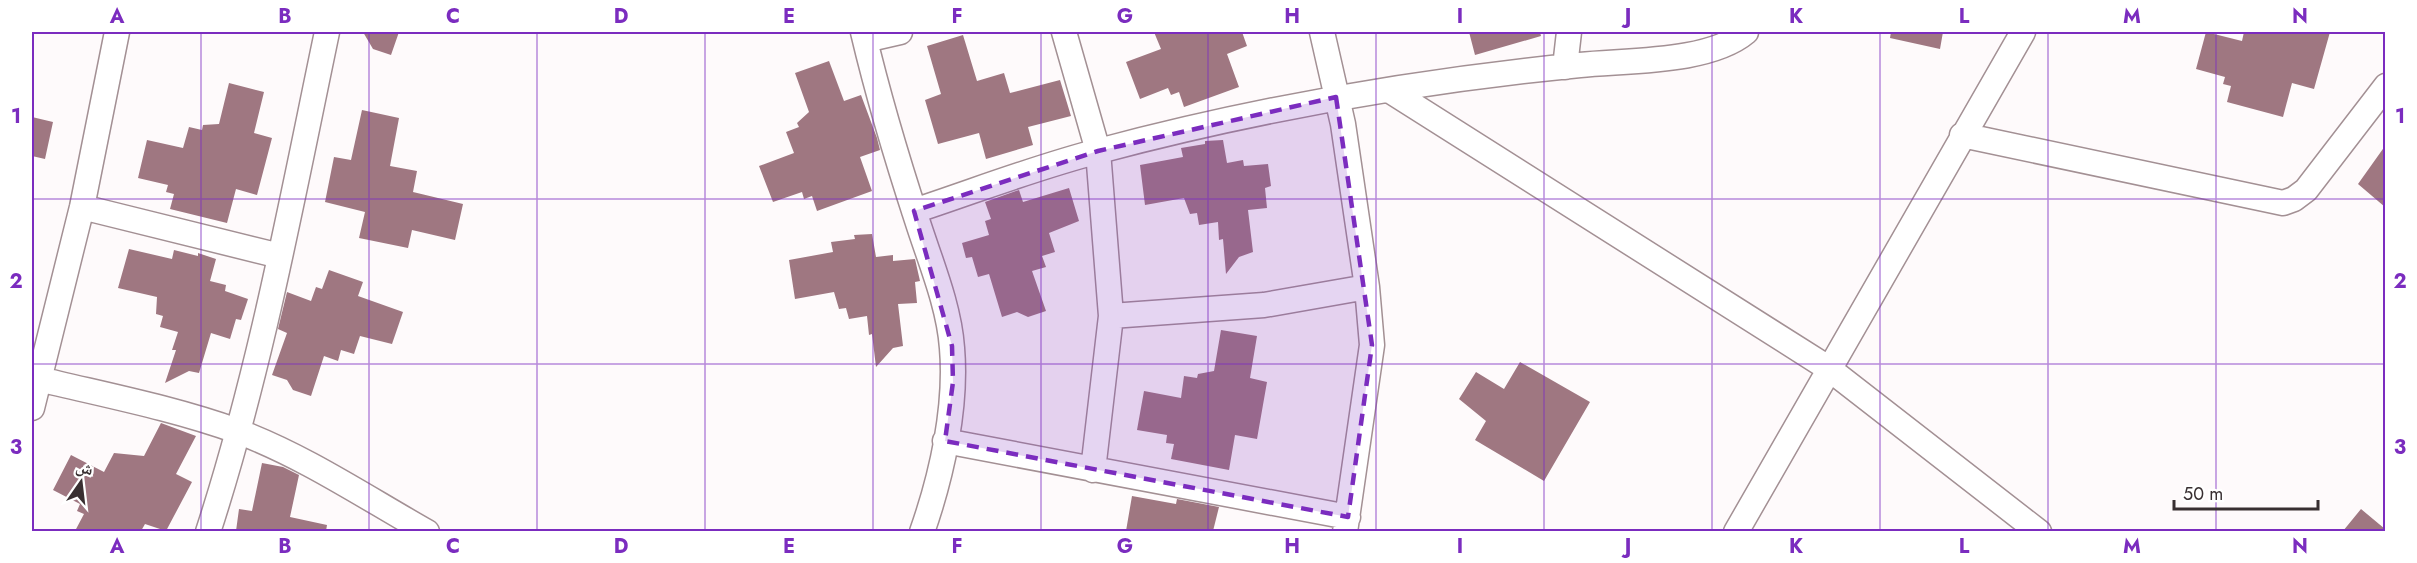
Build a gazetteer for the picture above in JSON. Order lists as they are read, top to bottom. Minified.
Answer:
{"scale_bar":"50 m","north":"top","grid":{"columns":["A","B","C","D","E","F","G","H","I","J","K","L","M","N"],"rows":["1","2","3"]}}
